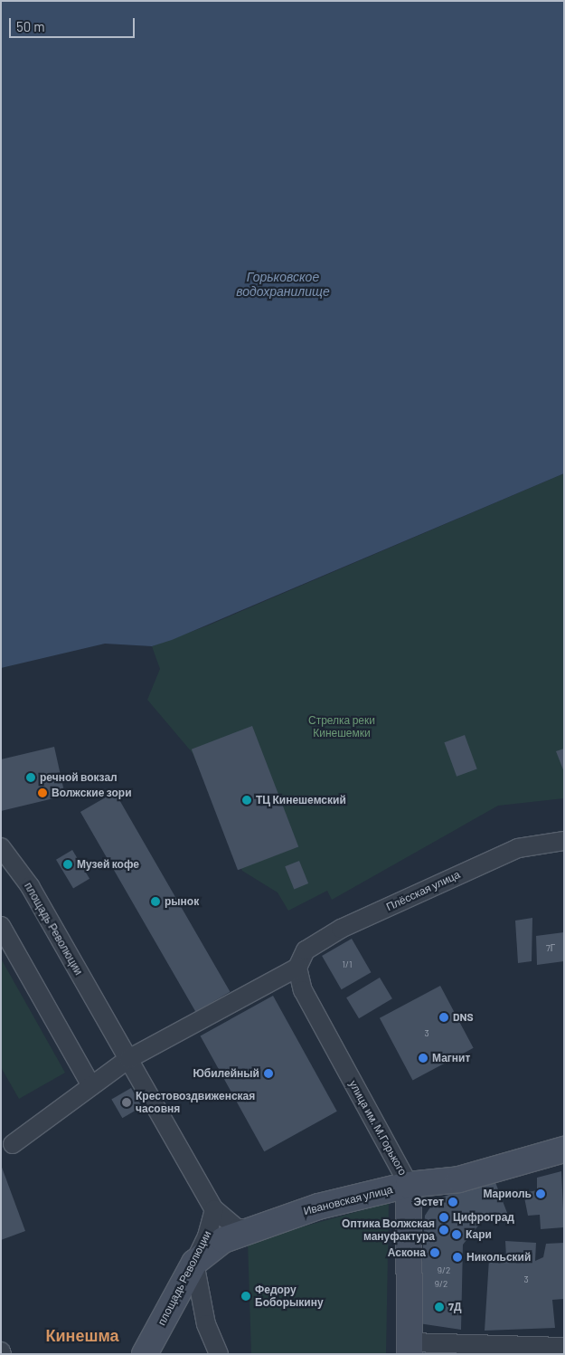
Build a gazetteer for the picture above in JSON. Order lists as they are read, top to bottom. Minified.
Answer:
{"streets":{"street":["Плёсская улица","площадь Революции","улица им. М.Горького","Ивановская улица"]},"crossings":[["Плёсская улица","улица им. М.Горького"],["площадь Революции","Ивановская улица"],["улица им. М.Горького","Ивановская улица"]],"districts":["Кинешма"],"water":["Горьковское водохранилище"],"parks":["Стрелка реки Кинешемки"],"places":["речной вокзал","Волжские зори","ТЦ Кинешемский","Музей кофе","рынок","DNS","Магнит","Юбилейный","Крестовоздвиженская часовня","Мариоль","Эстет","Цифроград","Оптика Волжская мануфактура","Кари","Аскона","Никольский","Федору Боборыкину","7Д"],"house_numbers":["7Г","1/1","3","9/2","3","9/2"],"scale_bar":"50 m"}
